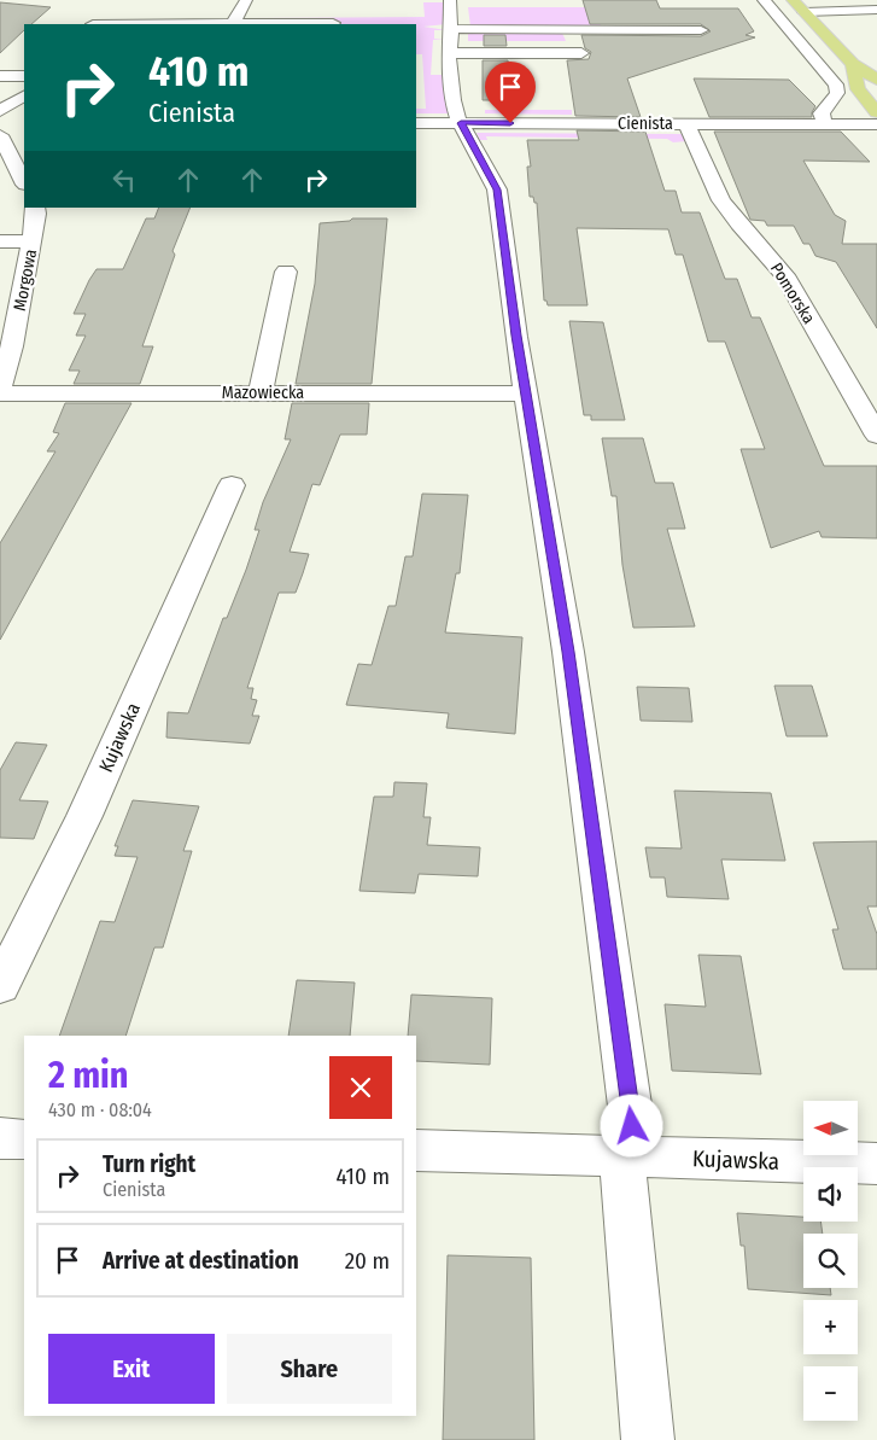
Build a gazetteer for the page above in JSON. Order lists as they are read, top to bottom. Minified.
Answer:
{"streets":{"street":["Cienista","Morgowa","Pomorska","Mazowiecka","Kujawska"]},"crossings":[["Cienista","Pomorska"]],"north":"left","page":{"turn":["410 m","Cienista"],"heading":["2 min","430 m · 08:04"],"map_buttons":["+","−"],"list":[{"name":"Turn right","note":"Cienista","value":"410 m"},{"name":"Arrive at destination","value":"20 m"}],"buttons":["Exit","Share"]}}
